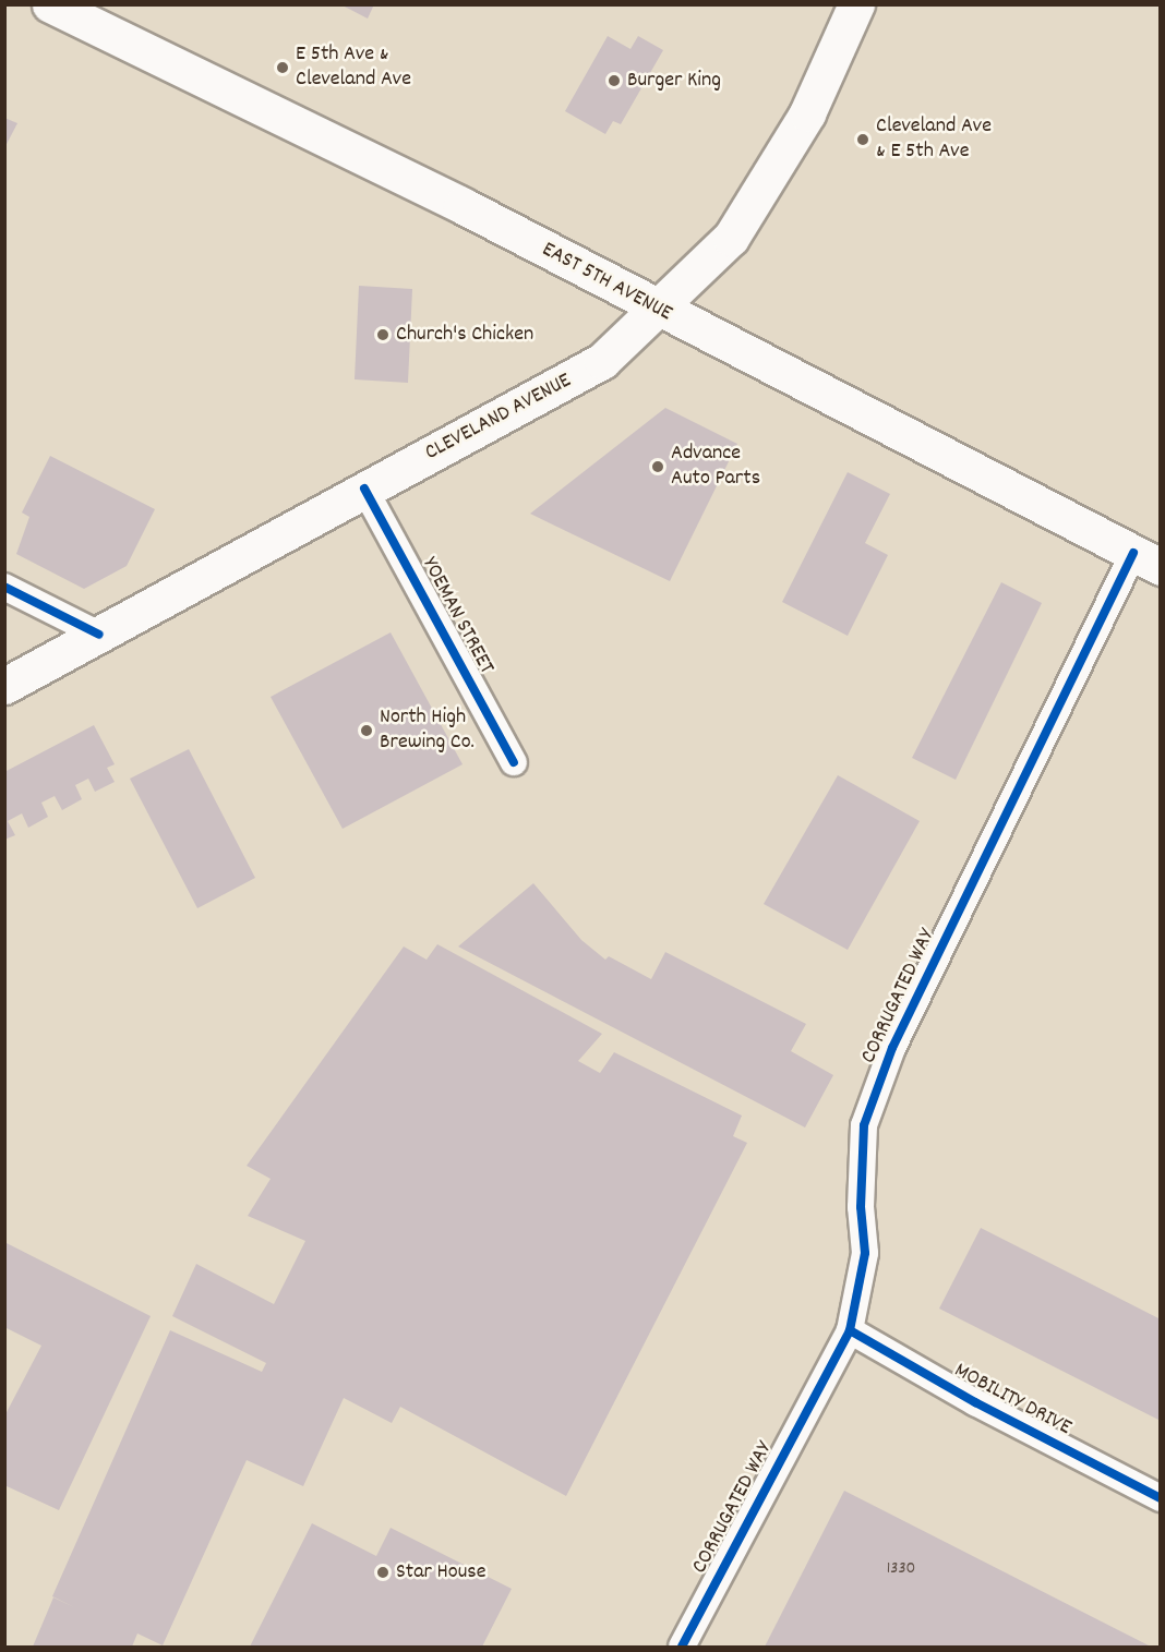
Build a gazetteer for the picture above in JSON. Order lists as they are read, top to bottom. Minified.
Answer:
{"streets":{"main road":["EAST 5TH AVENUE","CLEVELAND AVENUE"],"street":["YOEMAN STREET","CORRUGATED WAY","MOBILITY DRIVE"]},"crossings":[["EAST 5TH AVENUE","CLEVELAND AVENUE"],["EAST 5TH AVENUE","CORRUGATED WAY"],["CLEVELAND AVENUE","YOEMAN STREET"],["CORRUGATED WAY","MOBILITY DRIVE"]],"places":["E 5th Ave & Cleveland Ave","Burger King","Cleveland Ave & E 5th Ave","Church's Chicken","Advance Auto Parts","North High Brewing Co.","Star House"],"house_numbers":["1330"]}
